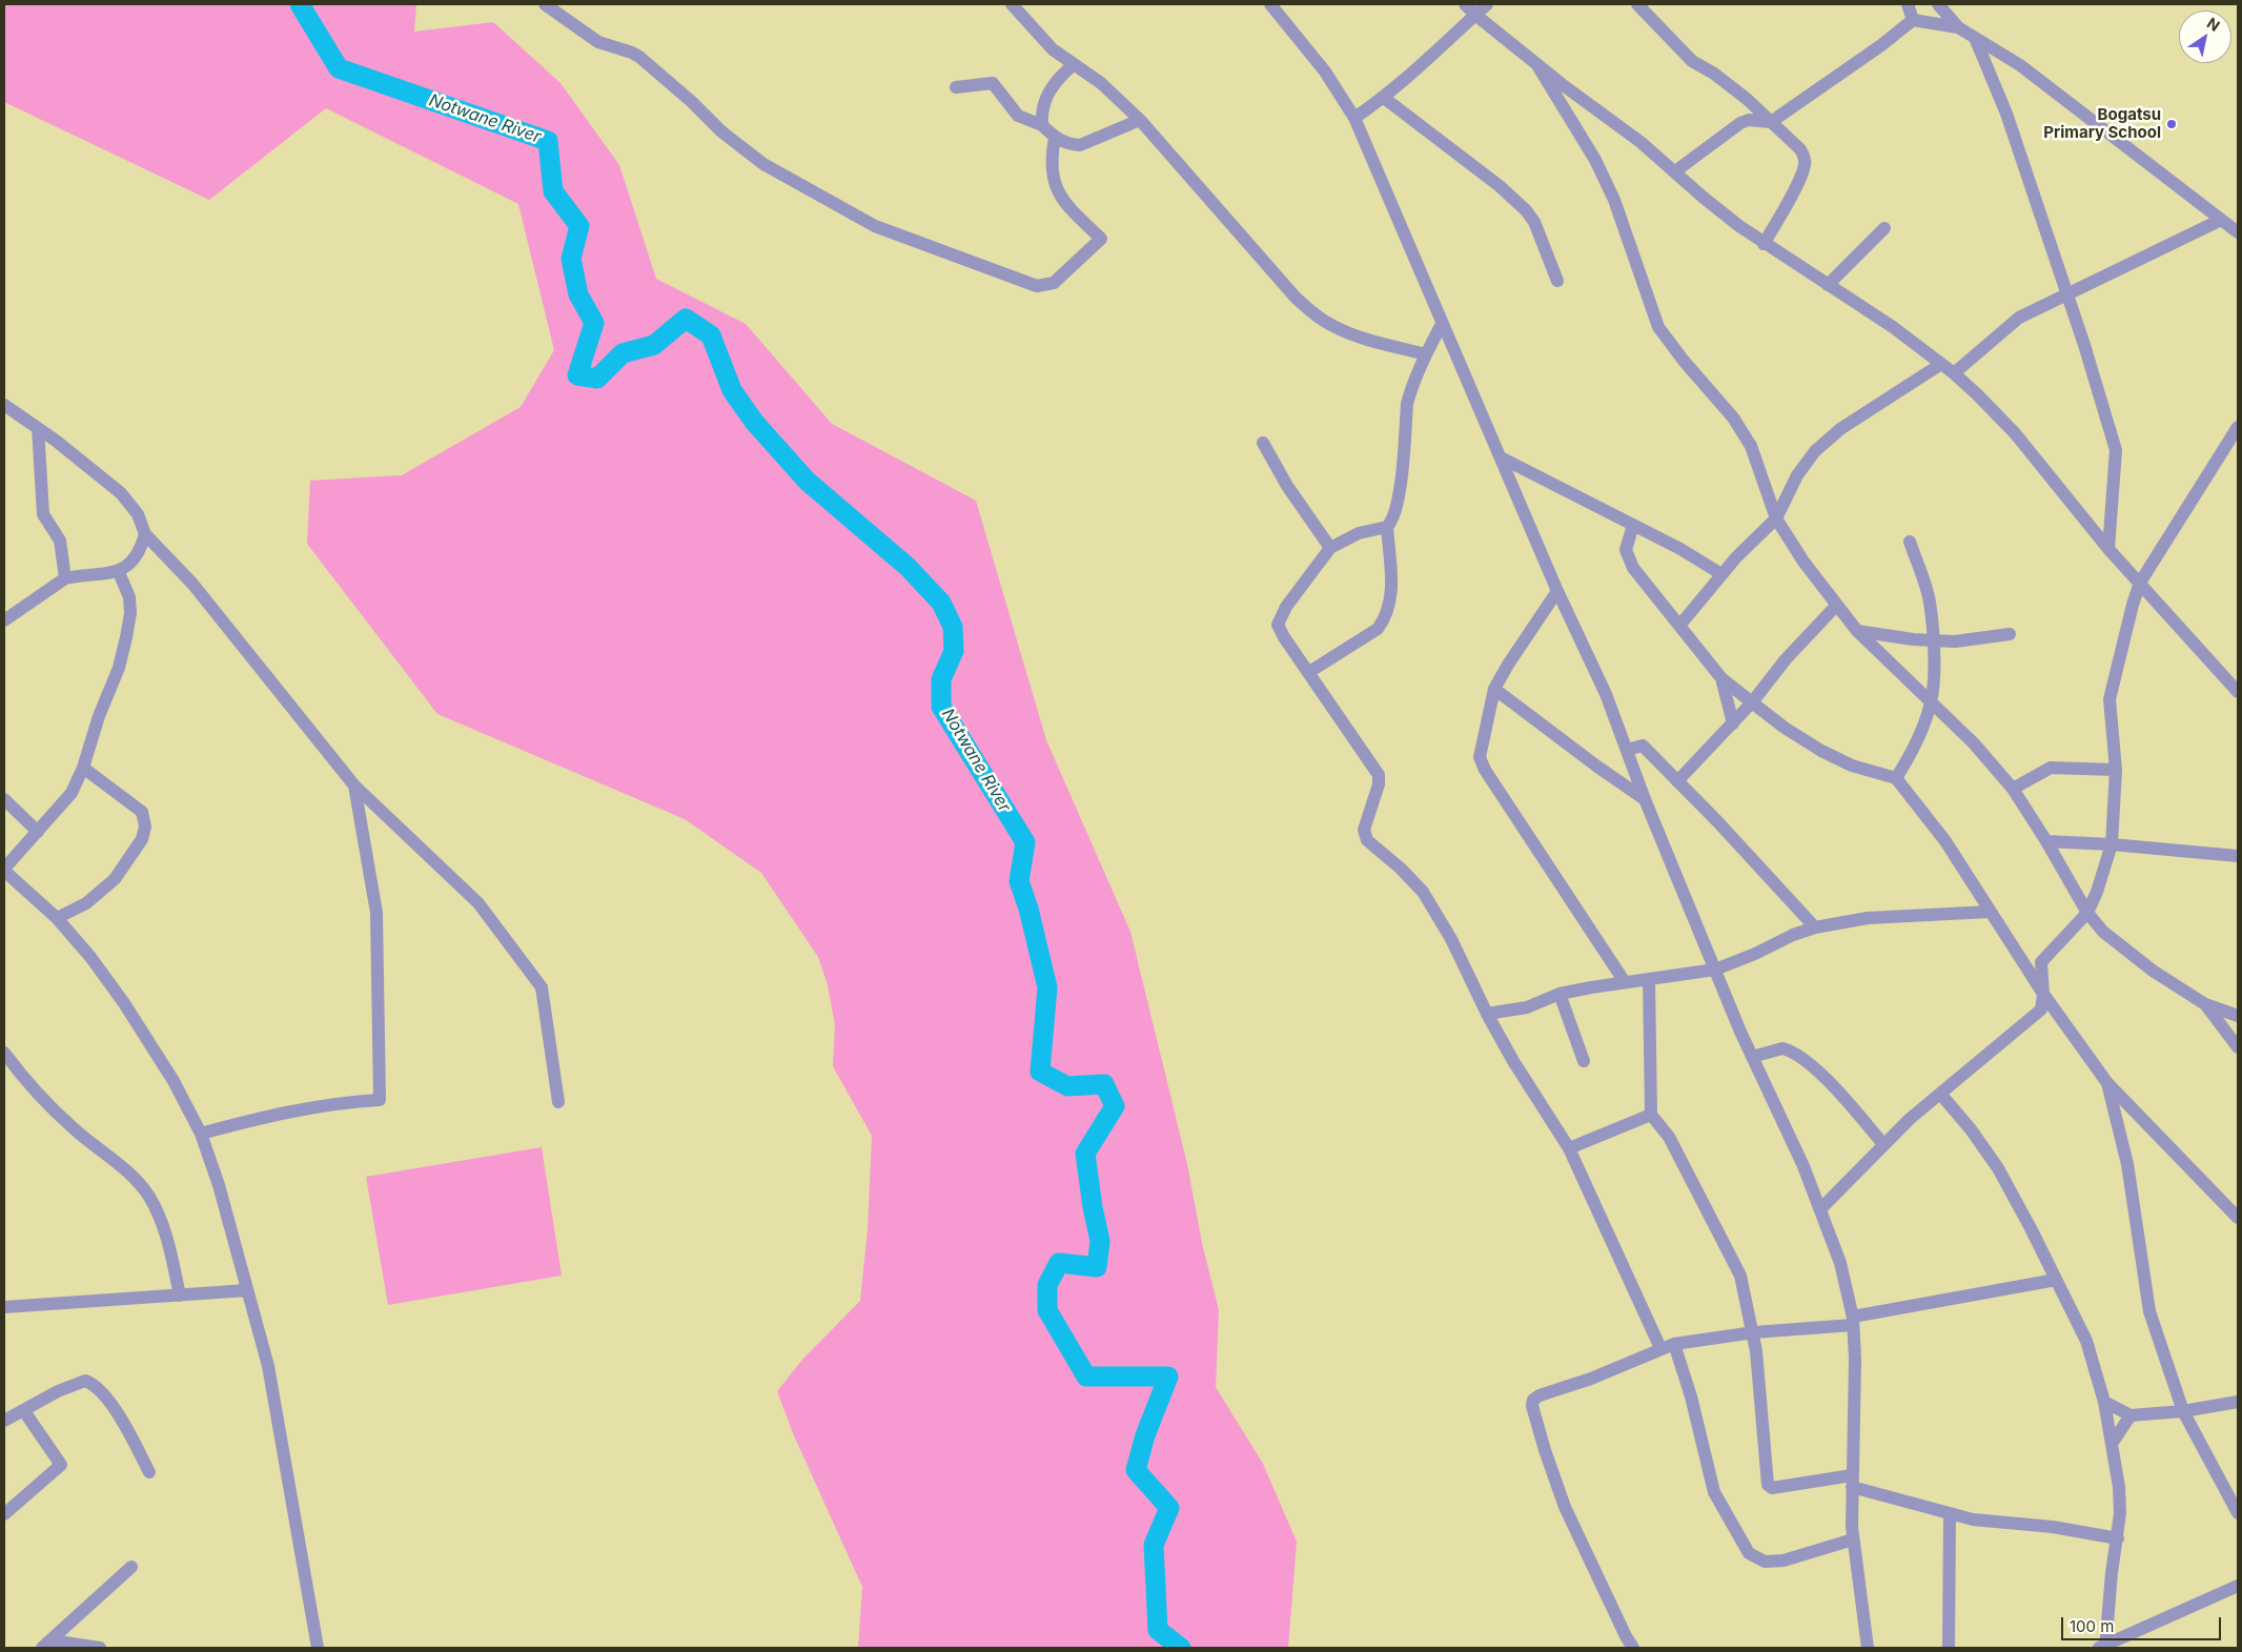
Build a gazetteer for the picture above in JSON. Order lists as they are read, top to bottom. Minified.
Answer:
{"water":["Notwane River"],"places":["Bogatsu Primary School"],"scale_bar":"100 m","north":"top right"}
